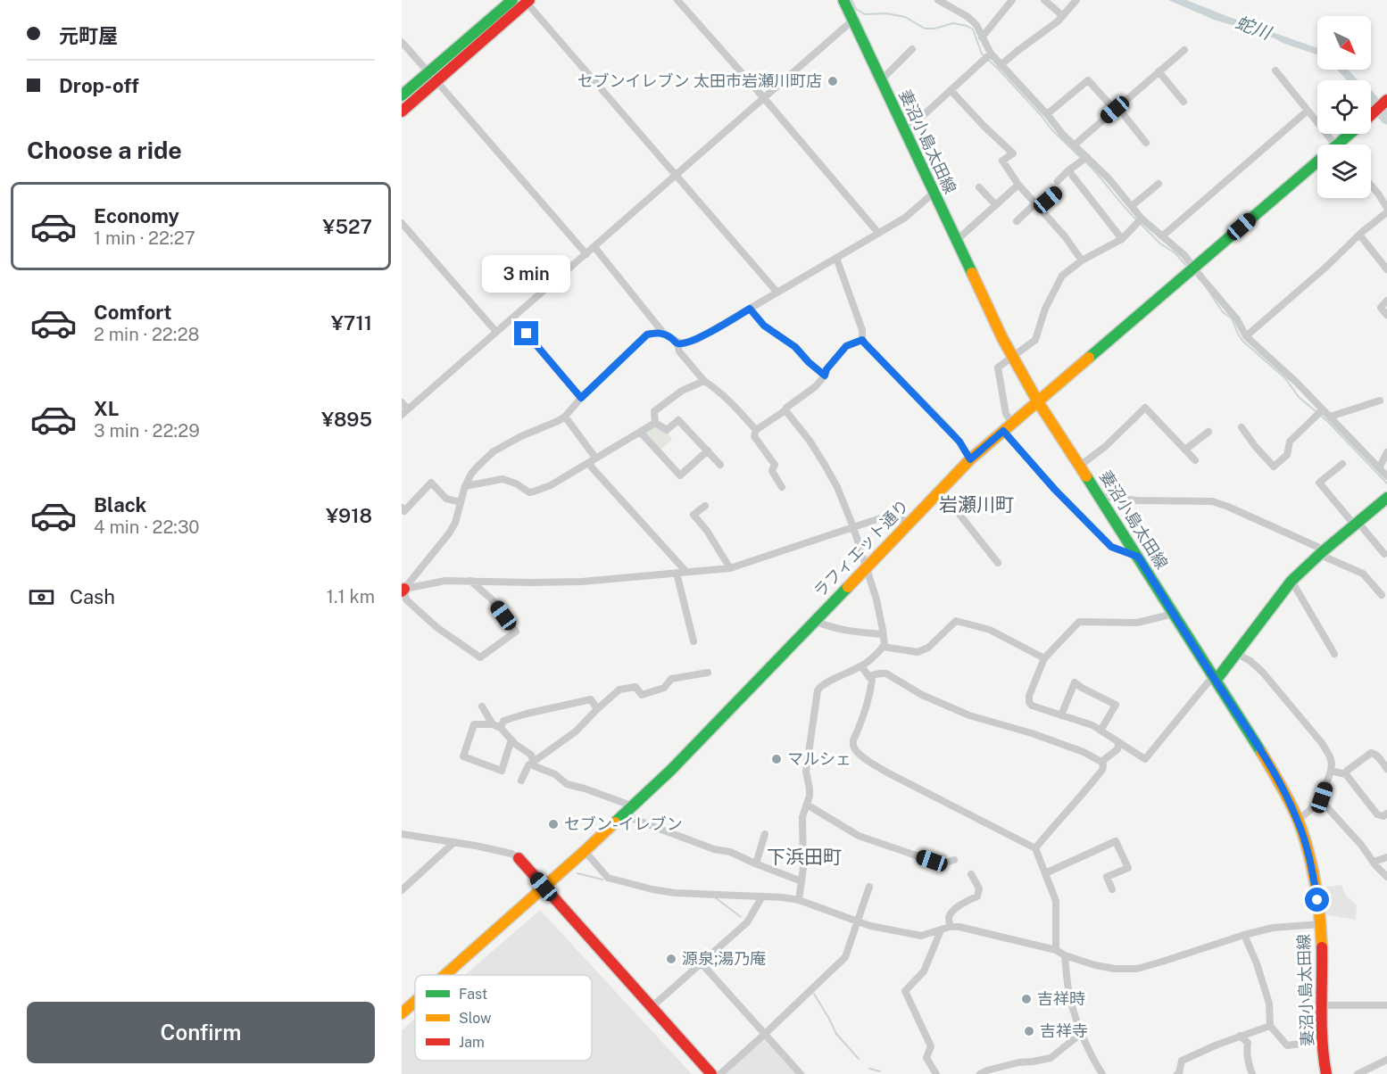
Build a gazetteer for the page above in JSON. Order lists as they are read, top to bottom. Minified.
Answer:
{"streets":{"main road":["妻沼小島太田線","ラフィエット通り"]},"crossings":[["妻沼小島太田線","ラフィエット通り"]],"districts":["岩瀬川町","下浜田町"],"water":["蛇川"],"places":["セブンイレブン 太田市岩瀬川町店","マルシェ","セブン-イレブン","源泉;湯乃庵","吉祥時","吉祥寺"],"legend":["Fast","Slow","Jam"],"north":"bottom right","page":{"banner":["元町屋","Drop-off"],"heading":"Choose a ride","list":[{"name":"Economy","note":"1 min · 22:27","value":"¥527"},{"name":"Comfort","note":"2 min · 22:28","value":"¥711"},{"name":"XL","note":"3 min · 22:29","value":"¥895"},{"name":"Black","note":"4 min · 22:30","value":"¥918"}],"bubble":"3 min","pay":["Cash","1.1 km"],"buttons":"Confirm"}}
